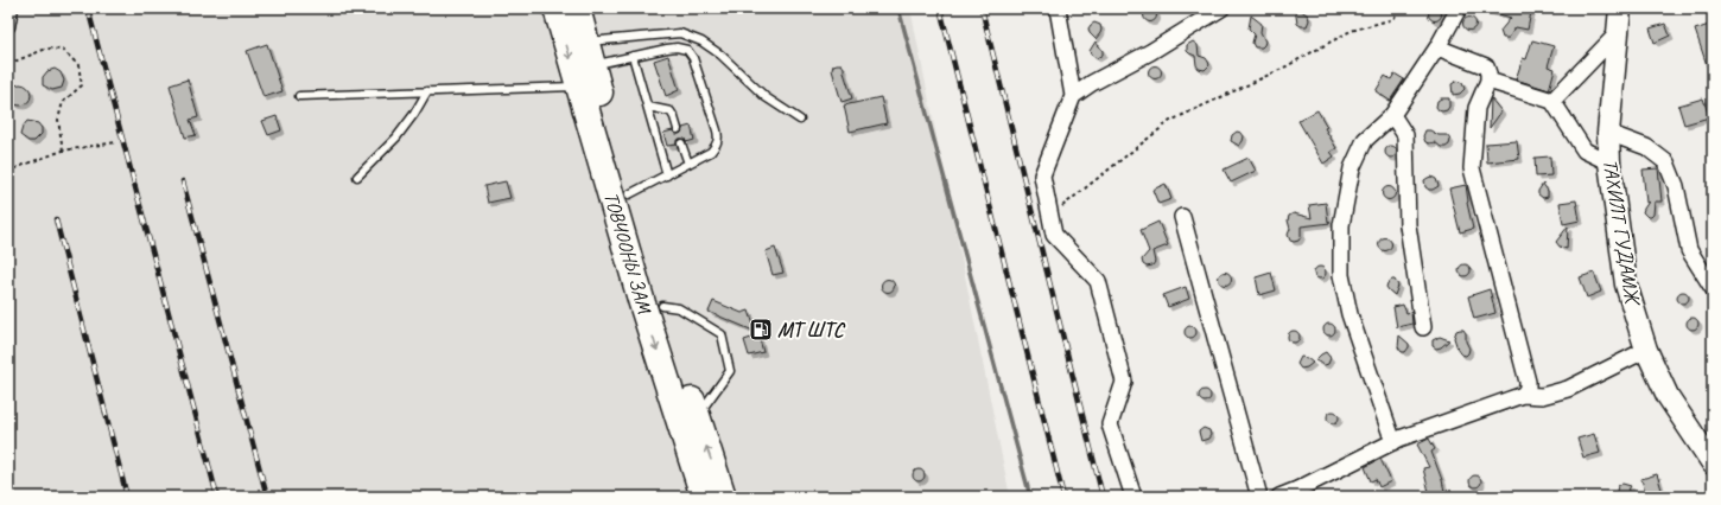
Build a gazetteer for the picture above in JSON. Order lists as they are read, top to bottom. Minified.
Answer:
{"streets":{"highway":["ТОВЧООНЫ ЗАМ"],"main road":["ТАХИЛТ ГУДАМЖ"]},"places":{"fuel station":["MT ШТС"]}}
